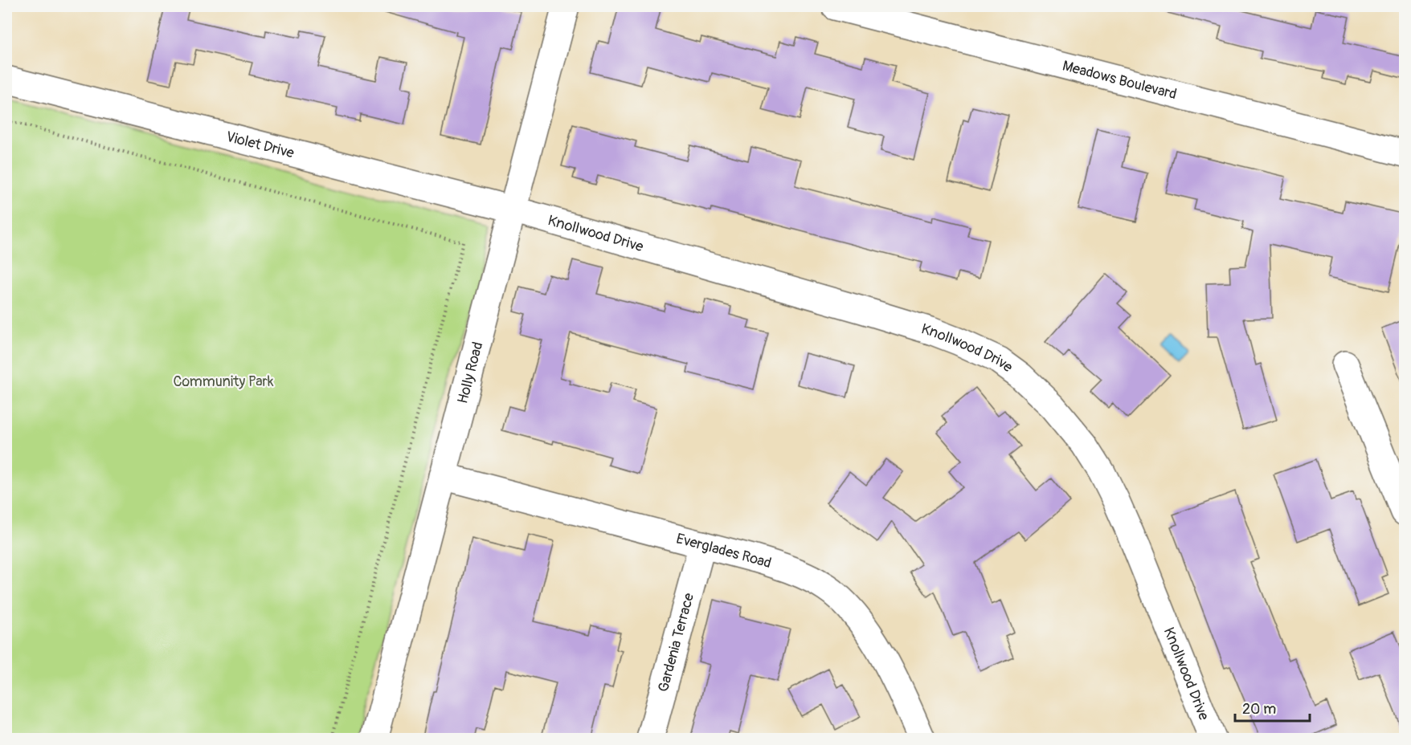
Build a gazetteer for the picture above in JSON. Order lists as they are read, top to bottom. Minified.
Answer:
{"streets":{"street":["Meadows Boulevard","Violet Drive","Knollwood Drive","Holly Road","Everglades Road","Gardenia Terrace"]},"crossings":[["Violet Drive","Knollwood Drive"],["Violet Drive","Holly Road"],["Knollwood Drive","Holly Road"],["Holly Road","Everglades Road"],["Everglades Road","Gardenia Terrace"]],"parks":["Community Park"],"scale_bar":"20 m"}
